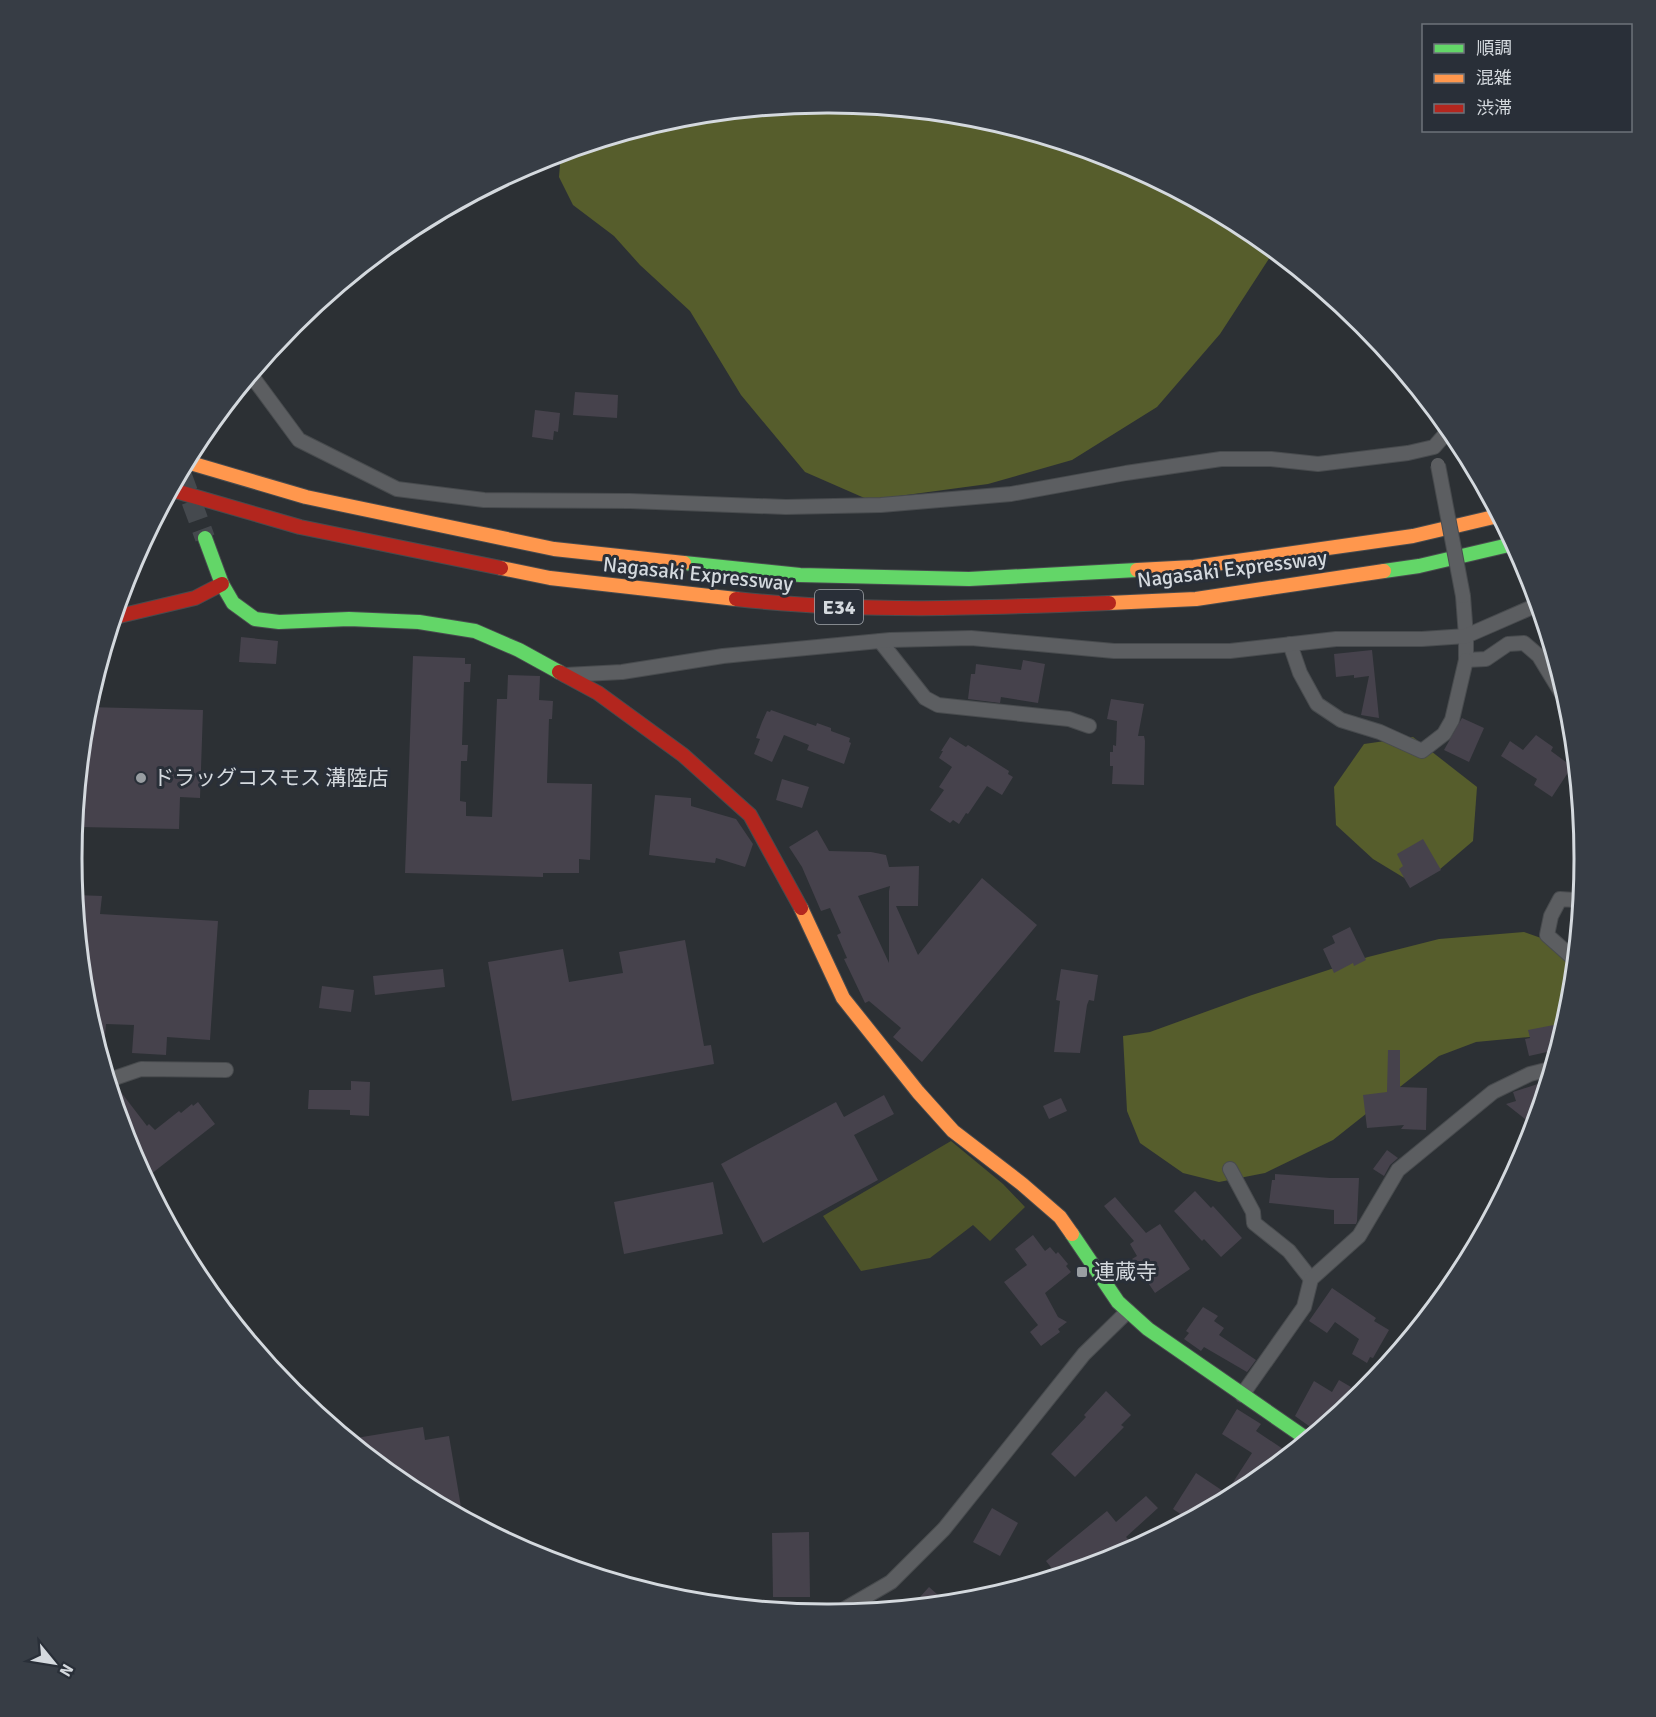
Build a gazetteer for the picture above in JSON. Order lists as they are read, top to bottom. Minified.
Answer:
{"streets":{"main road":["Nagasaki Expressway","E34"]},"places":{"other":["ドラッグコスモス 溝陸店"],"transit":["連蔵寺"]},"legend":["順調","混雑","渋滞"],"north":"bottom right"}
